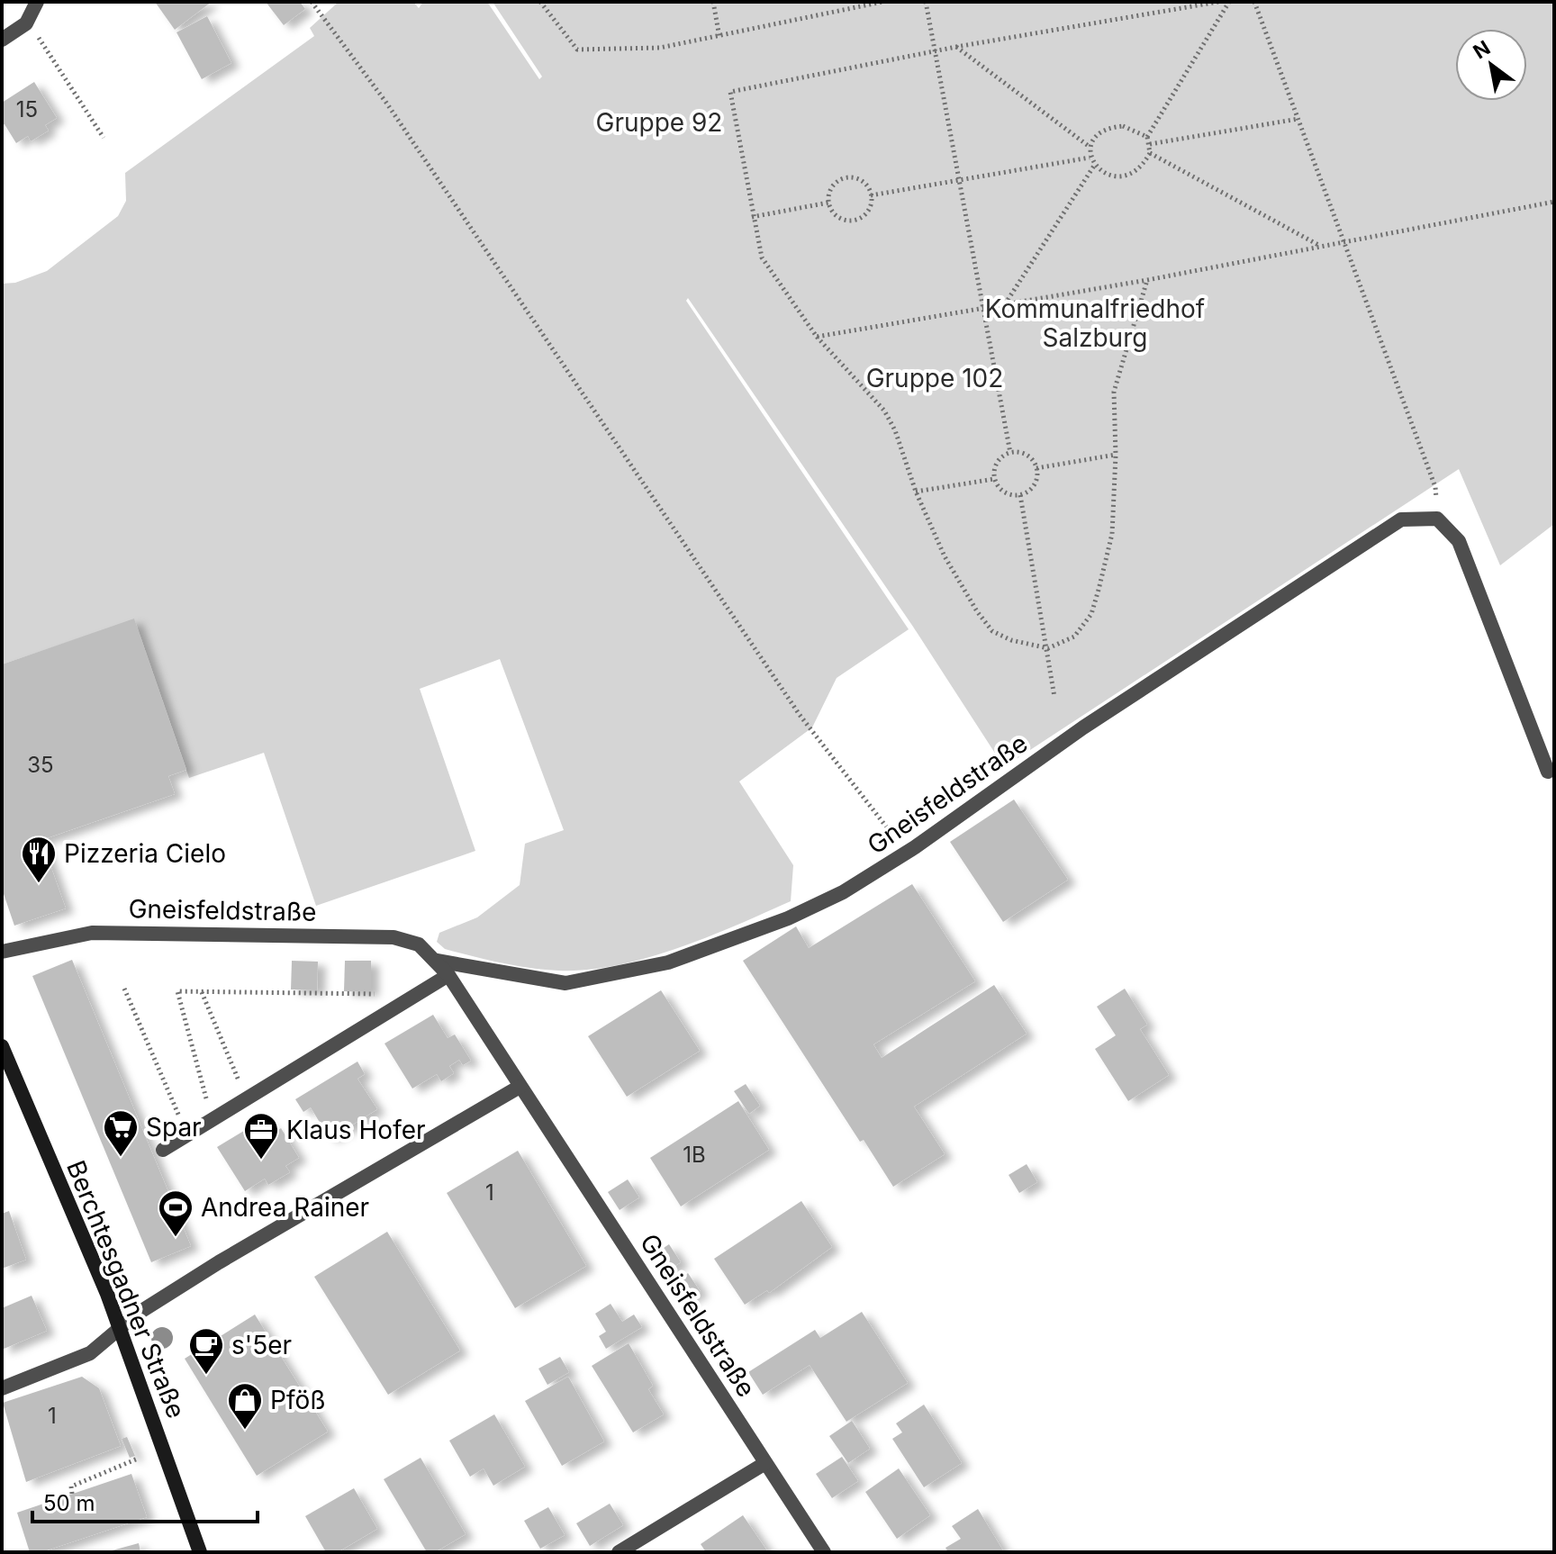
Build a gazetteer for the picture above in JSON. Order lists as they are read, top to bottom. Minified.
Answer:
{"streets":{"main road":["Berchtesgadner Straße"],"street":["Gneisfeldstraße"]},"parks":["Gruppe 92","Kommunalfriedhof Salzburg","Gruppe 102"],"places":{"restaurant":["Pizzeria Cielo"],"supermarket":["Spar"],"office":["Klaus Hofer"],"sports":["Andrea Rainer"],"cafe":["s'5er"],"shop":["Pföß"]},"house_numbers":["15","35","1B","1","1"],"scale_bar":"50 m","north":"top left"}
